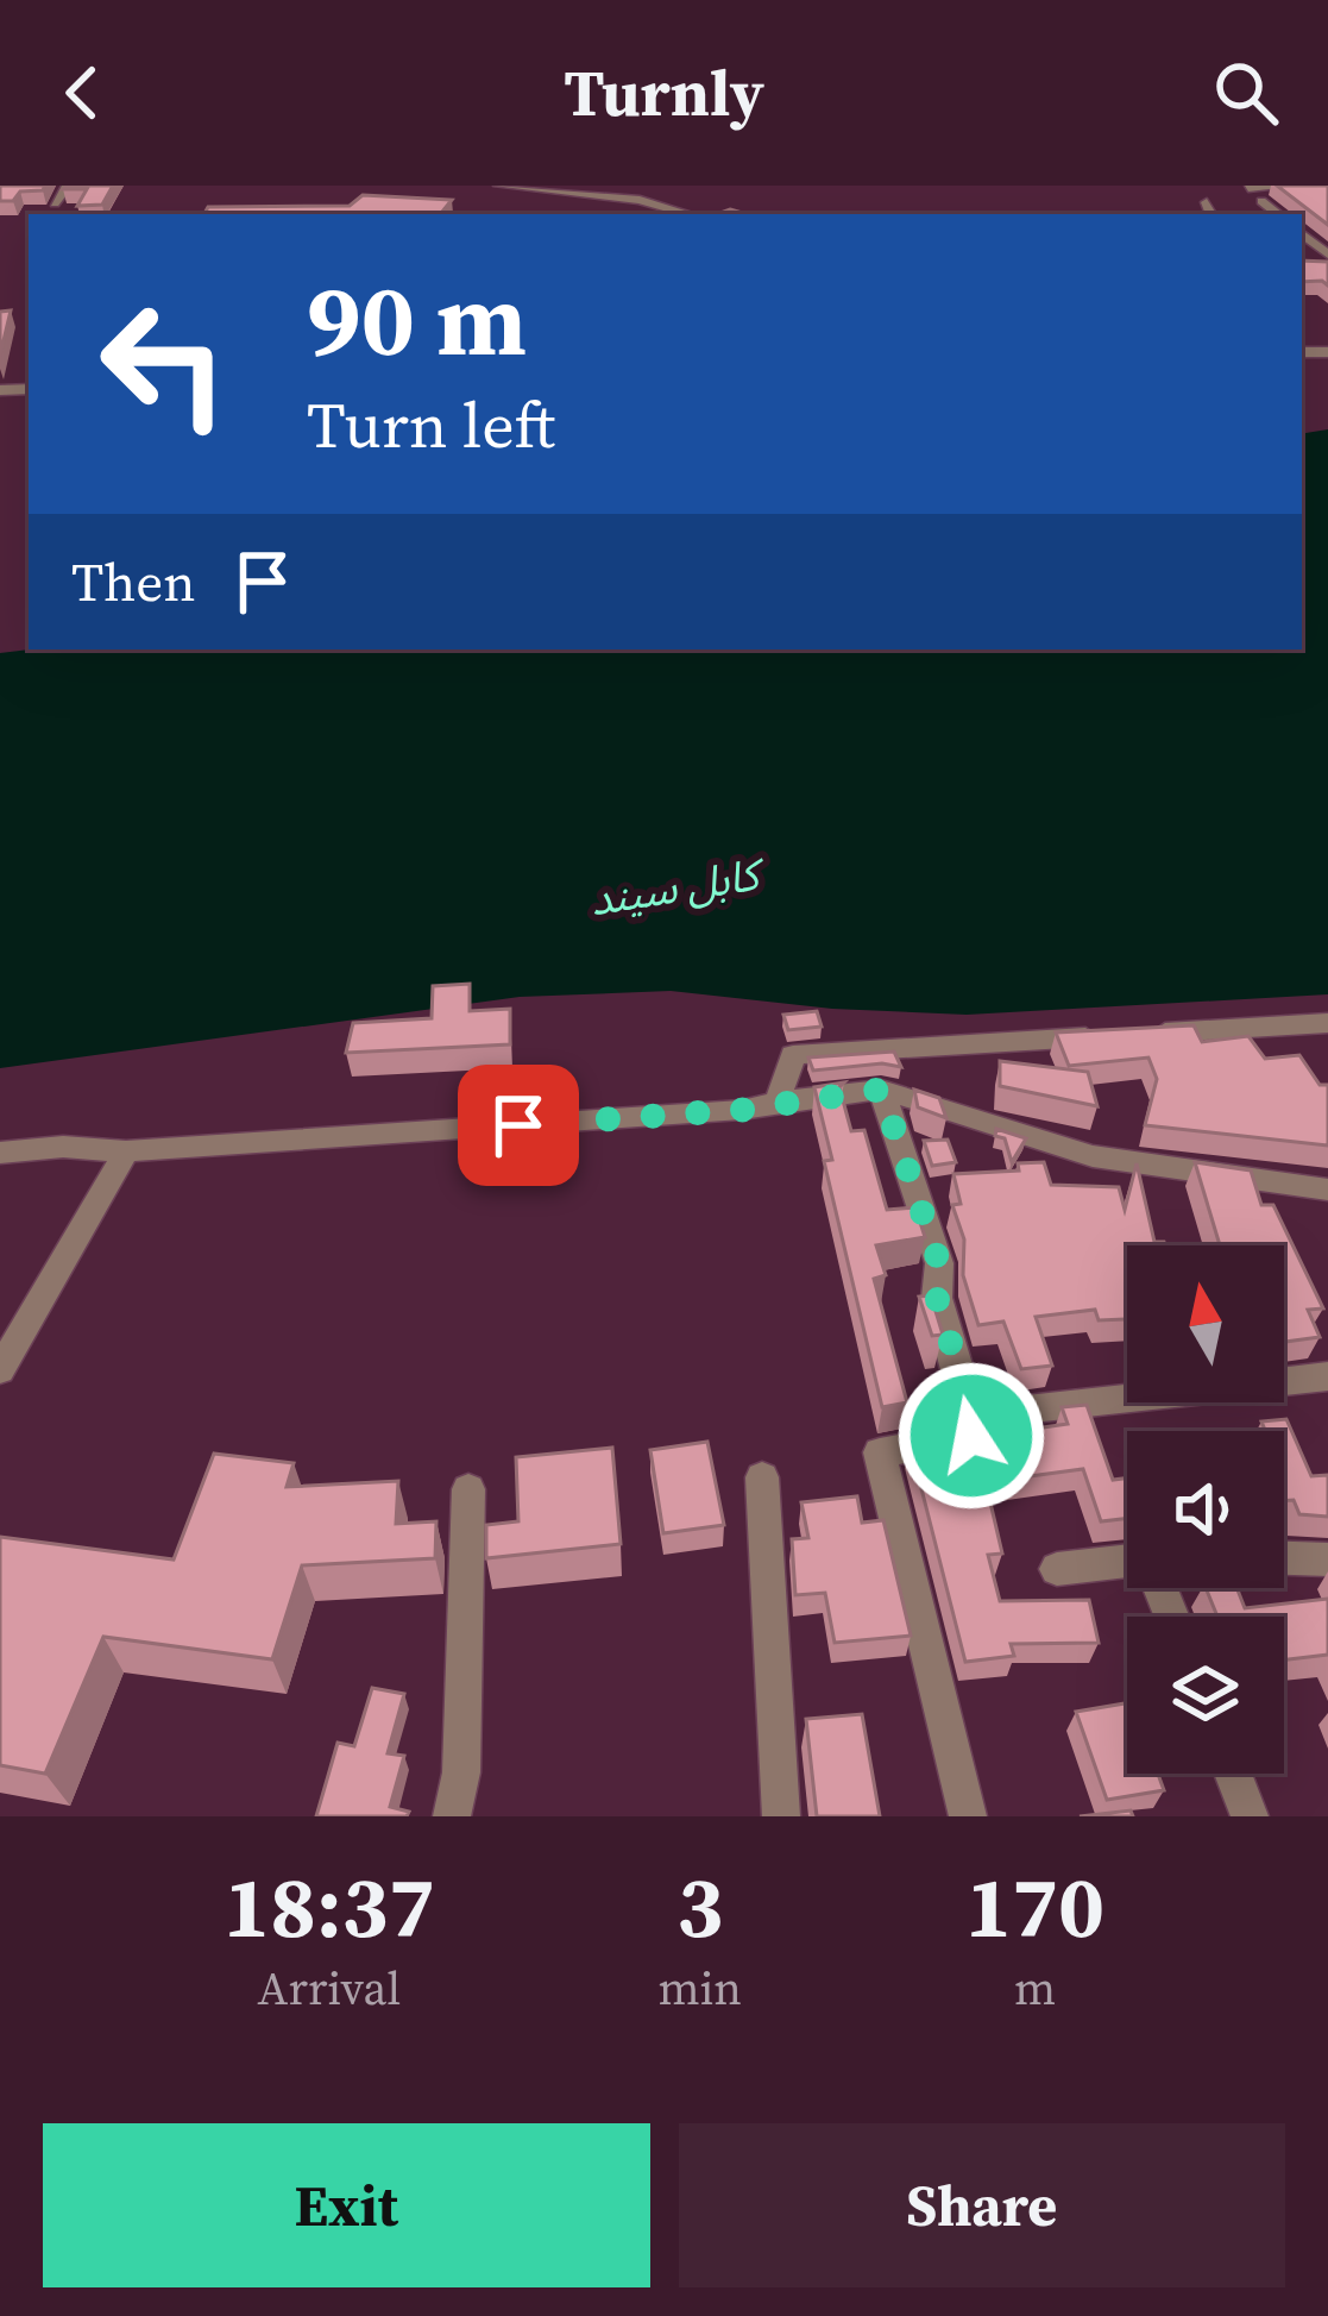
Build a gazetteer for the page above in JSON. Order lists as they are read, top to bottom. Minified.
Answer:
{"water":["کابل سيند"],"north":"top","page":{"header":"Turnly","turn":["90 m","Turn left"],"then":"Then","eta":["18:37","Arrival","3","min","170","m"],"buttons":["Exit","Share"]}}
